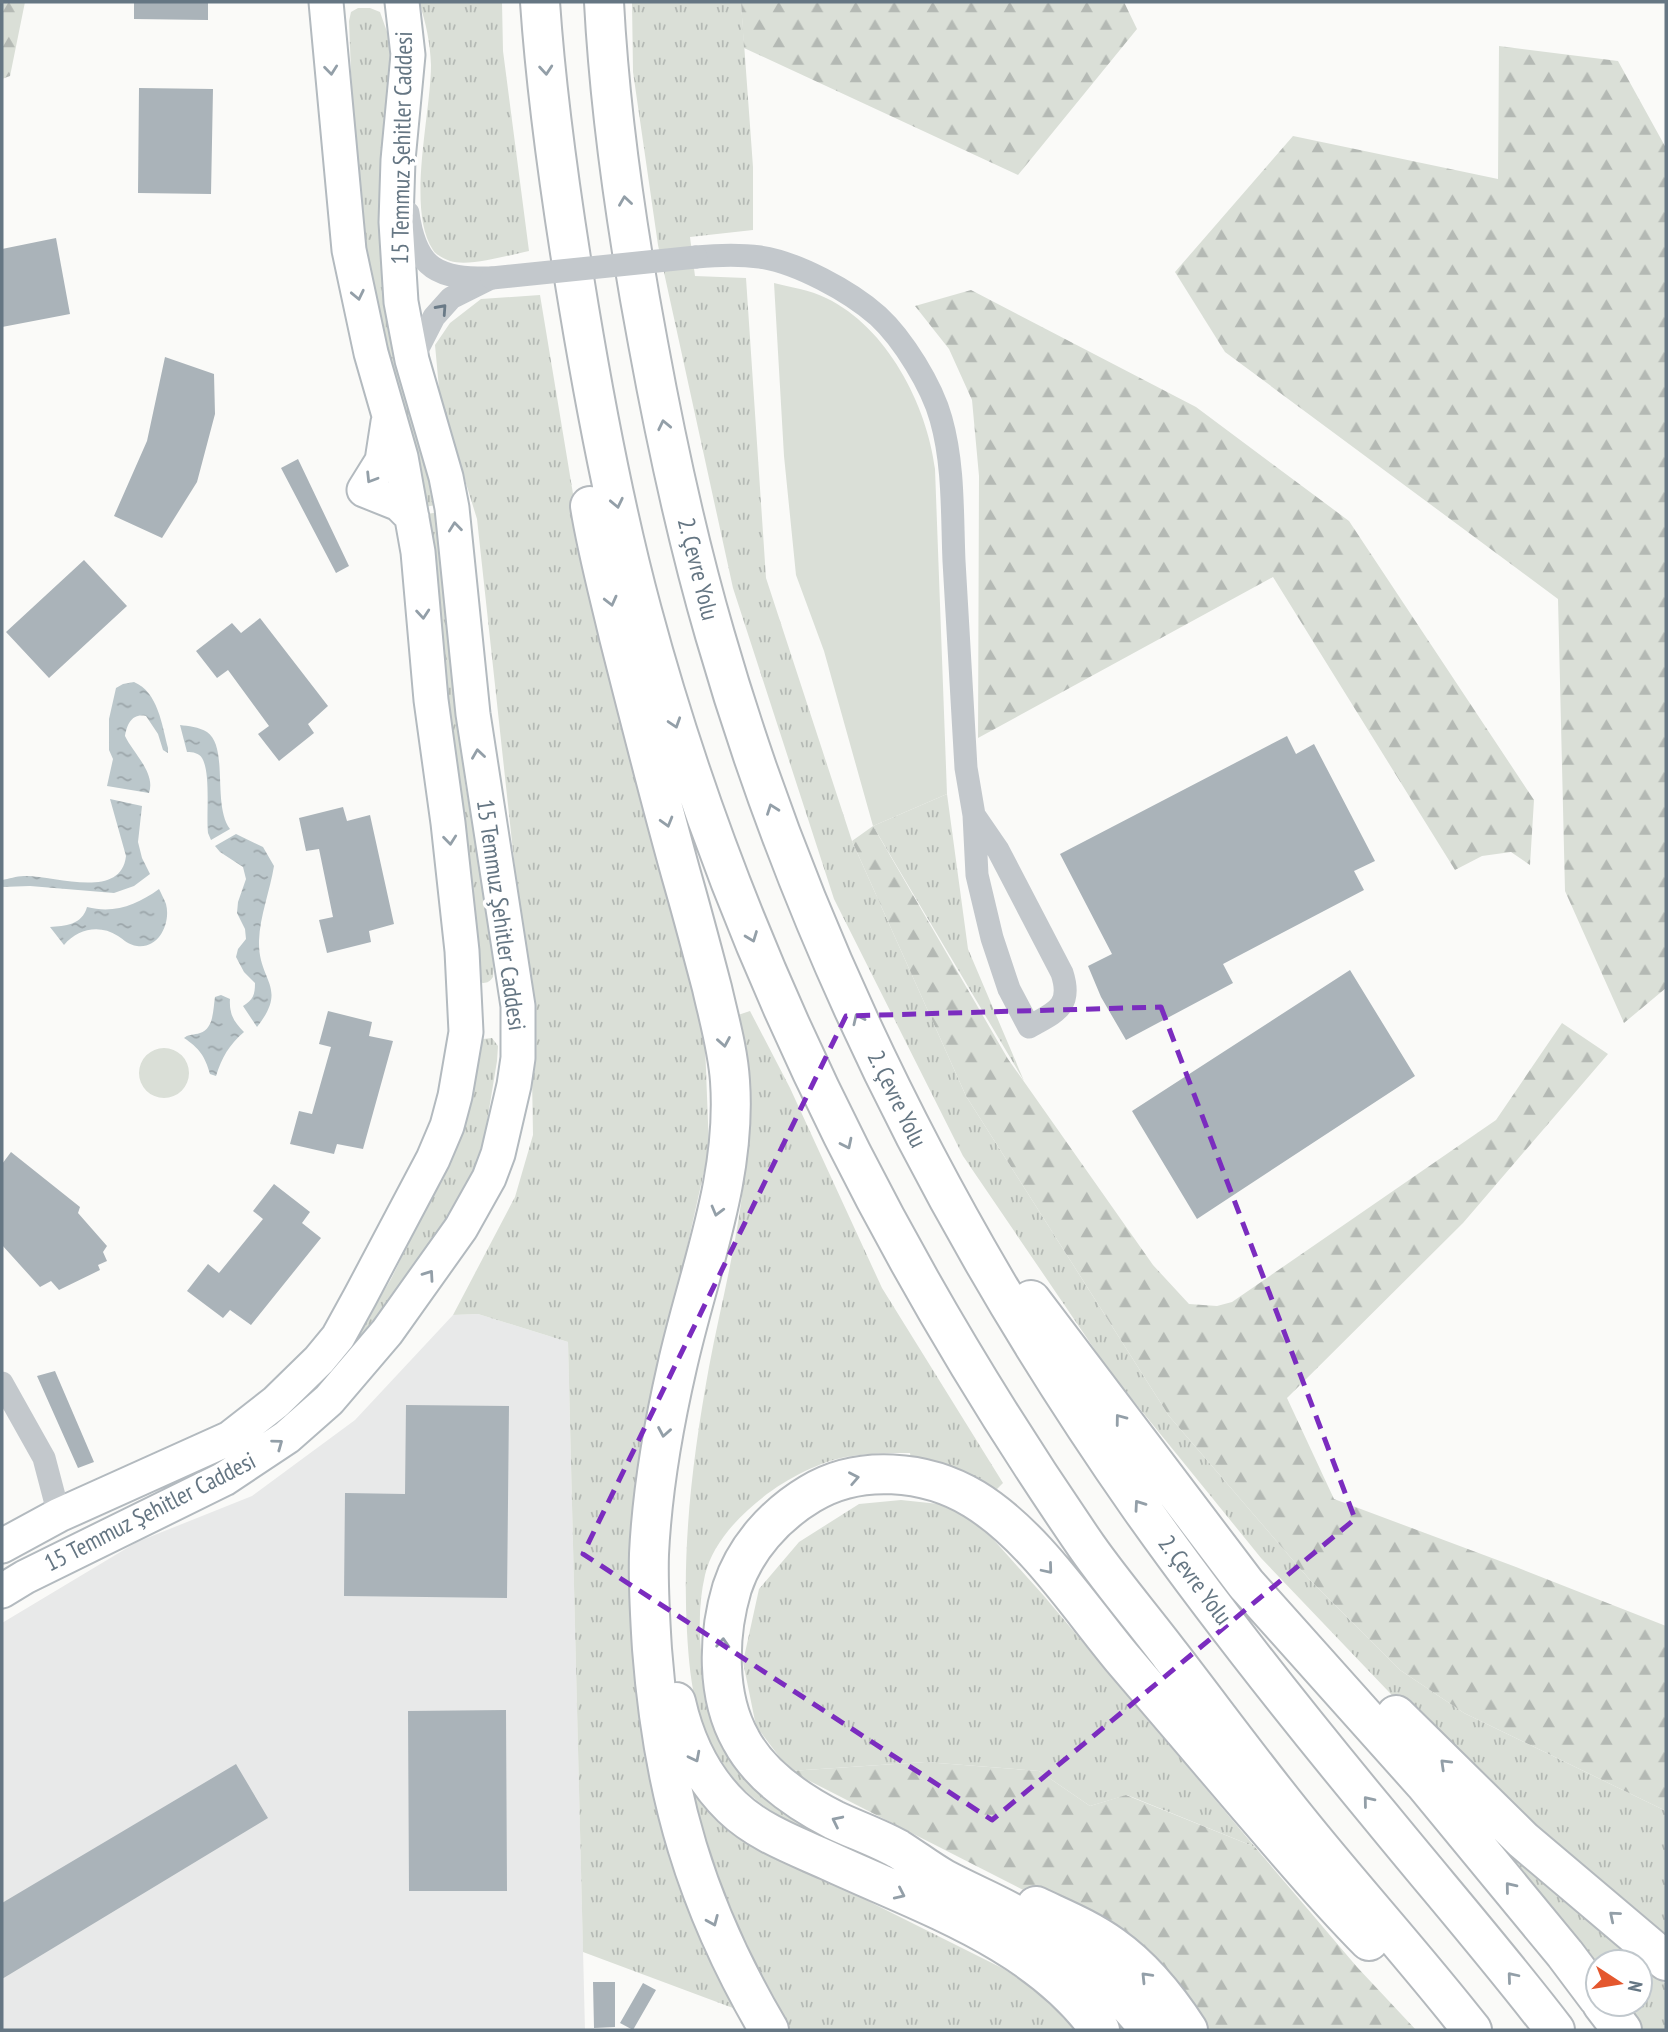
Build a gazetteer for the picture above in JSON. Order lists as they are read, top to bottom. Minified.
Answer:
{"streets":{"highway":["2. Çevre Yolu"],"main road":["15 Temmuz Şehitler Caddesi"]},"north":"right"}
